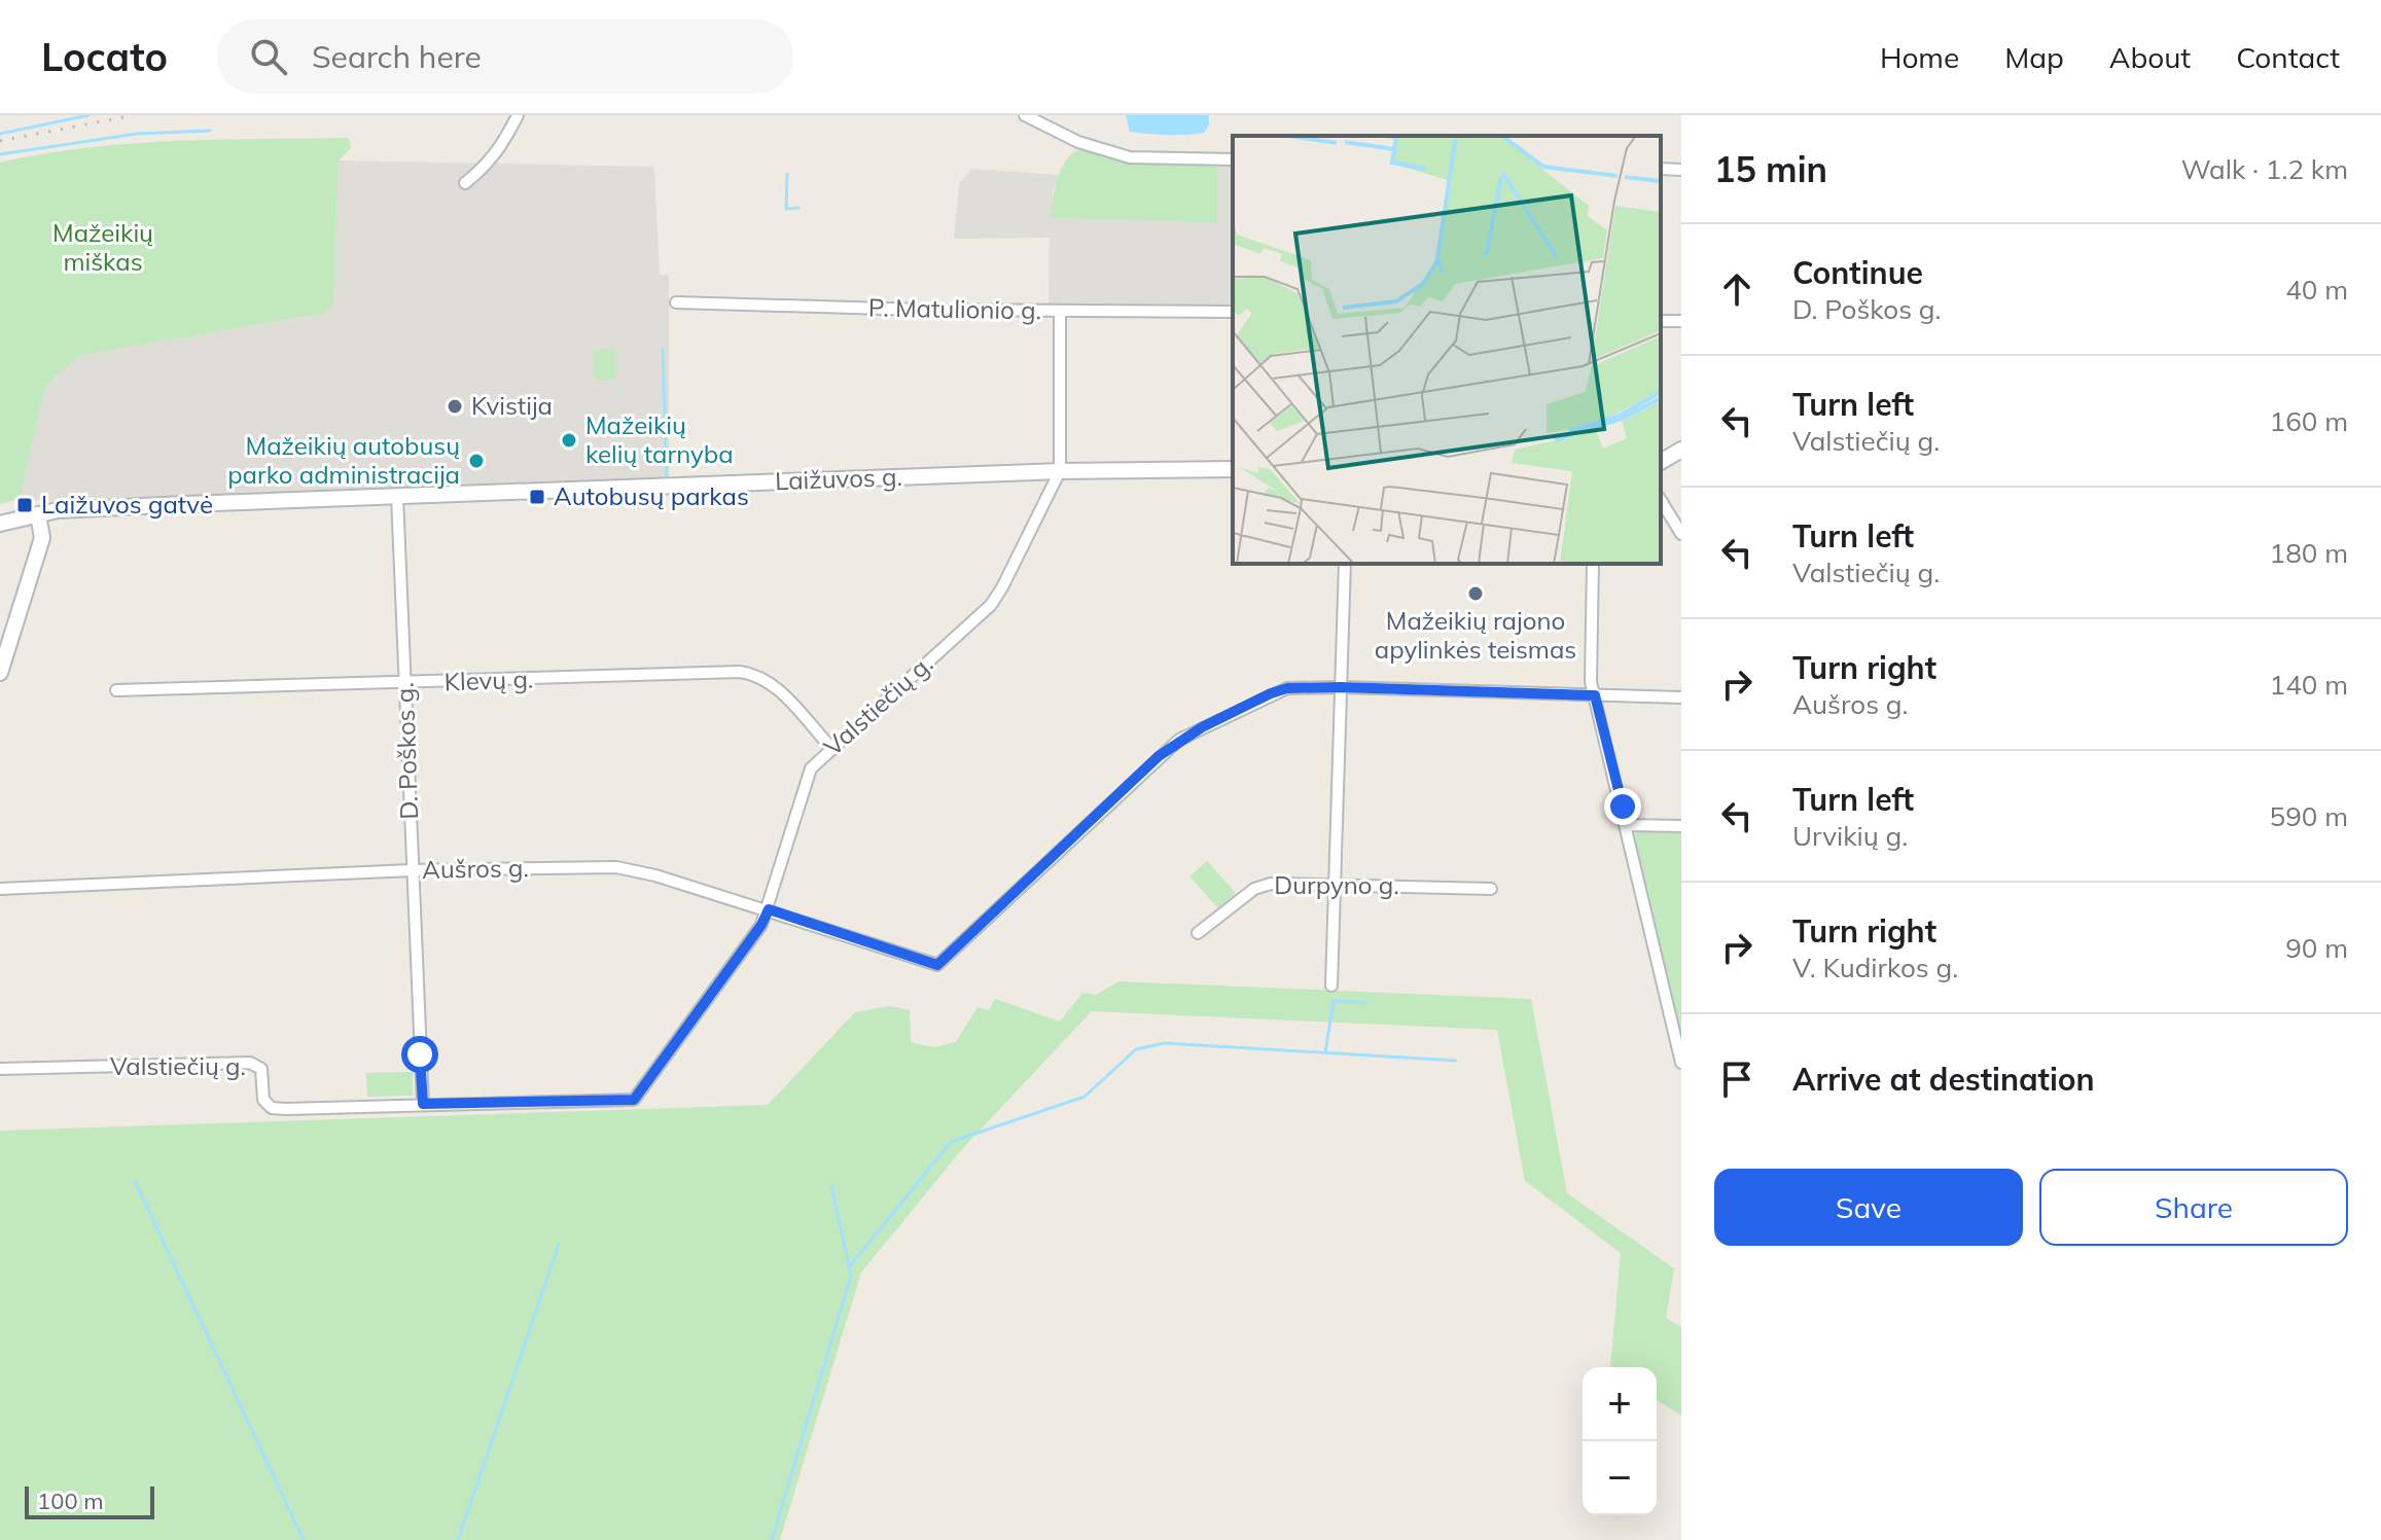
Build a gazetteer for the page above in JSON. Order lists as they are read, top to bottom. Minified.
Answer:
{"streets":{"main road":["Laižuvos g."],"street":["P. Matulionio g.","Klevų g.","Valstiečių g.","D. Poškos g.","Aušros g.","Durpyno g."]},"crossings":[["Laižuvos g.","Valstiečių g."],["Laižuvos g.","D. Poškos g."],["Klevų g.","Valstiečių g."],["Klevų g.","D. Poškos g."],["Valstiečių g.","D. Poškos g."],["Valstiečių g.","Aušros g."],["D. Poškos g.","Aušros g."]],"parks":["Mažeikių miškas"],"places":{"other":["Kvistija","Mažeikių kelių tarnyba","Mažeikių autobusų parko administracija","Mažeikių rajono apylinkės teismas"],"transit":["Autobusų parkas","Laižuvos gatvė"]},"scale_bar":"100 m","page":{"header":"Locato","search":"Search here","nav":["Home","Map","About","Contact"],"heading":["15 min","Walk · 1.2 km"],"list":[["Continue","D. Poškos g.","40 m"],["Turn left","Valstiečių g.","160 m"],["Turn left","Valstiečių g.","180 m"],["Turn right","Aušros g.","140 m"],["Turn left","Urvikių g.","590 m"],["Turn right","V. Kudirkos g.","90 m"],"Arrive at destination"],"buttons":["Save","Share"],"map_buttons":["+","−"],"scale":"100 m"}}
